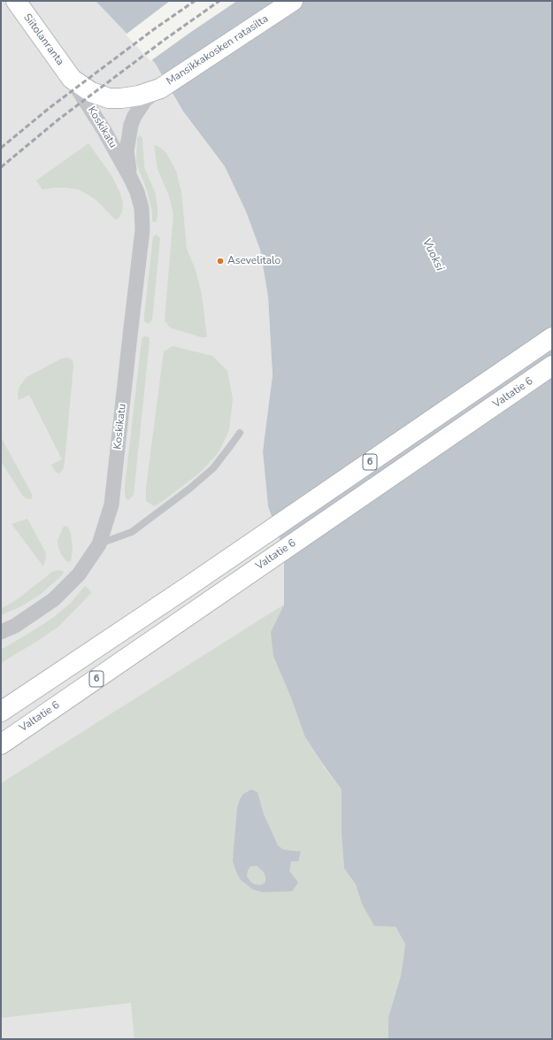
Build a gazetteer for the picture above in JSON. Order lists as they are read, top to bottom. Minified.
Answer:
{"streets":{"main road":["Siitolanranta","Mansikkakosken ratasilta","Valtatie 6","6"],"street":["Koskikatu"]},"crossings":[["Siitolanranta","Mansikkakosken ratasilta"],["Siitolanranta","Koskikatu"],["Mansikkakosken ratasilta","Koskikatu"]],"water":["Vuoksi"],"places":["Asevelitalo"]}
